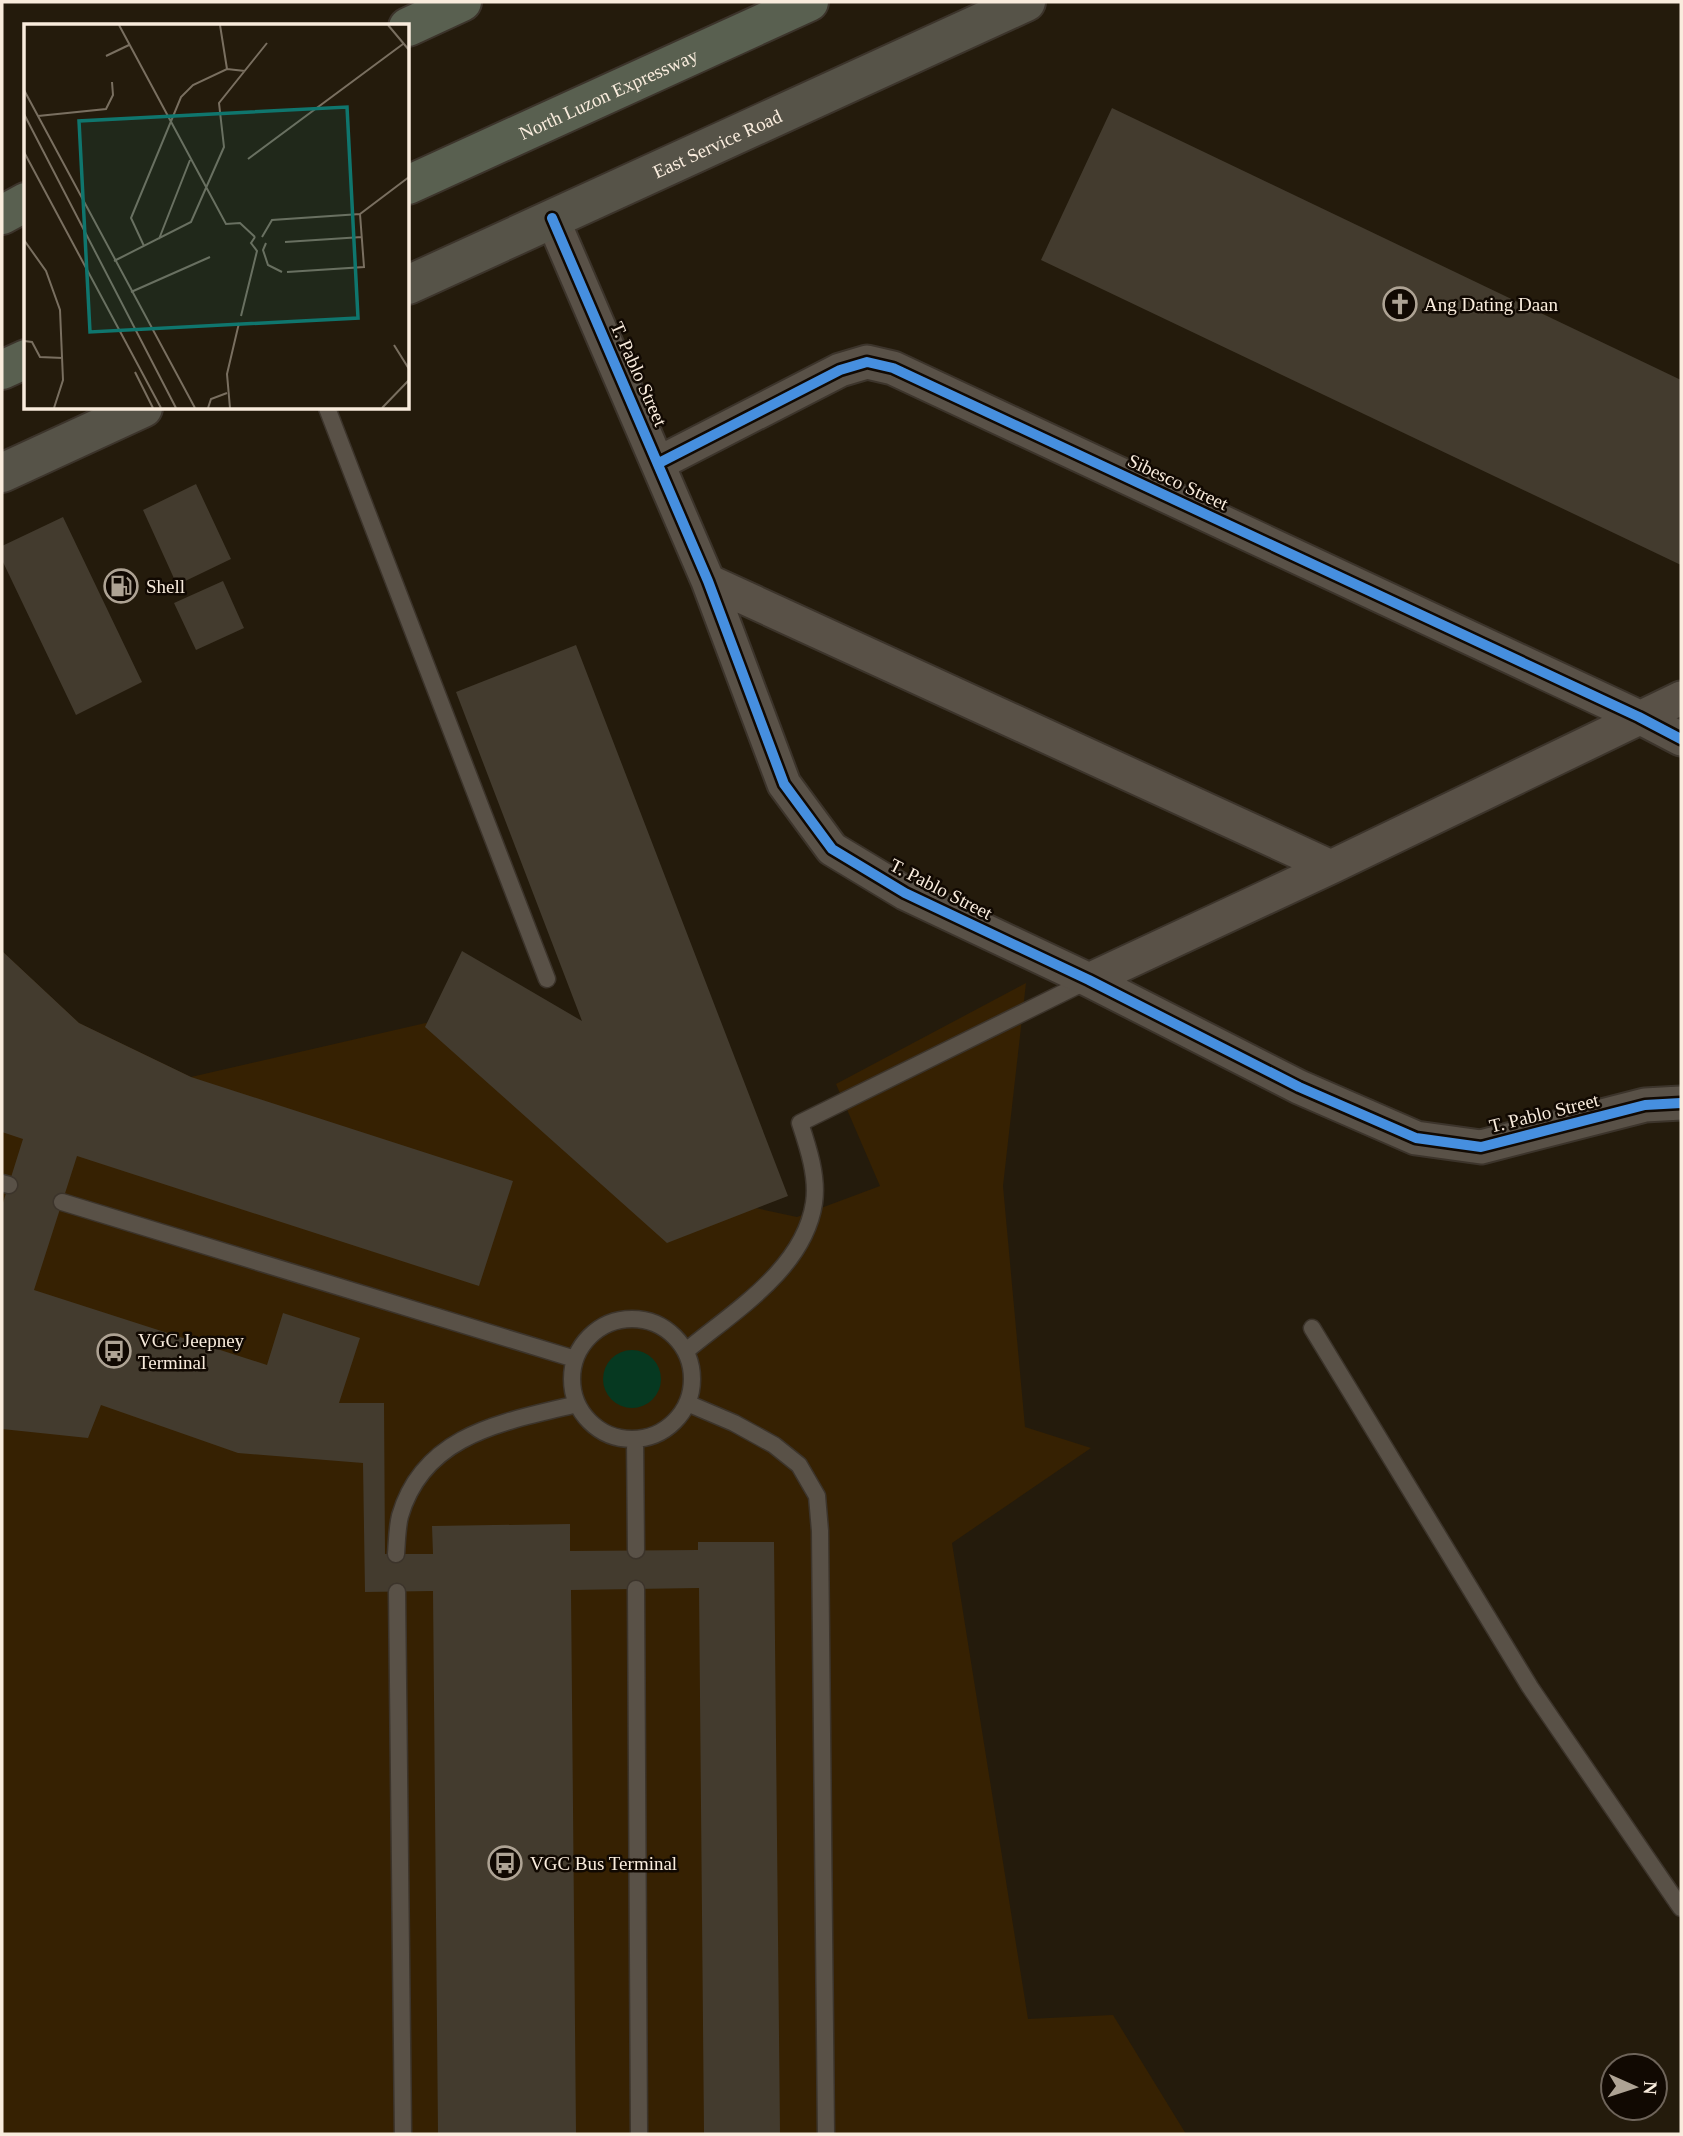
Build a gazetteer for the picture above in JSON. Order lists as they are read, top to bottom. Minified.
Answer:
{"streets":{"highway":["North Luzon Expressway"],"main road":["East Service Road"],"street":["T. Pablo Street","Sibesco Street"]},"crossings":[["East Service Road","T. Pablo Street"],["T. Pablo Street","Sibesco Street"]],"places":{"church":["Ang Dating Daan"],"fuel station":["Shell"],"bus stop":["VGC Jeepney Terminal","VGC Bus Terminal"]},"north":"right"}
